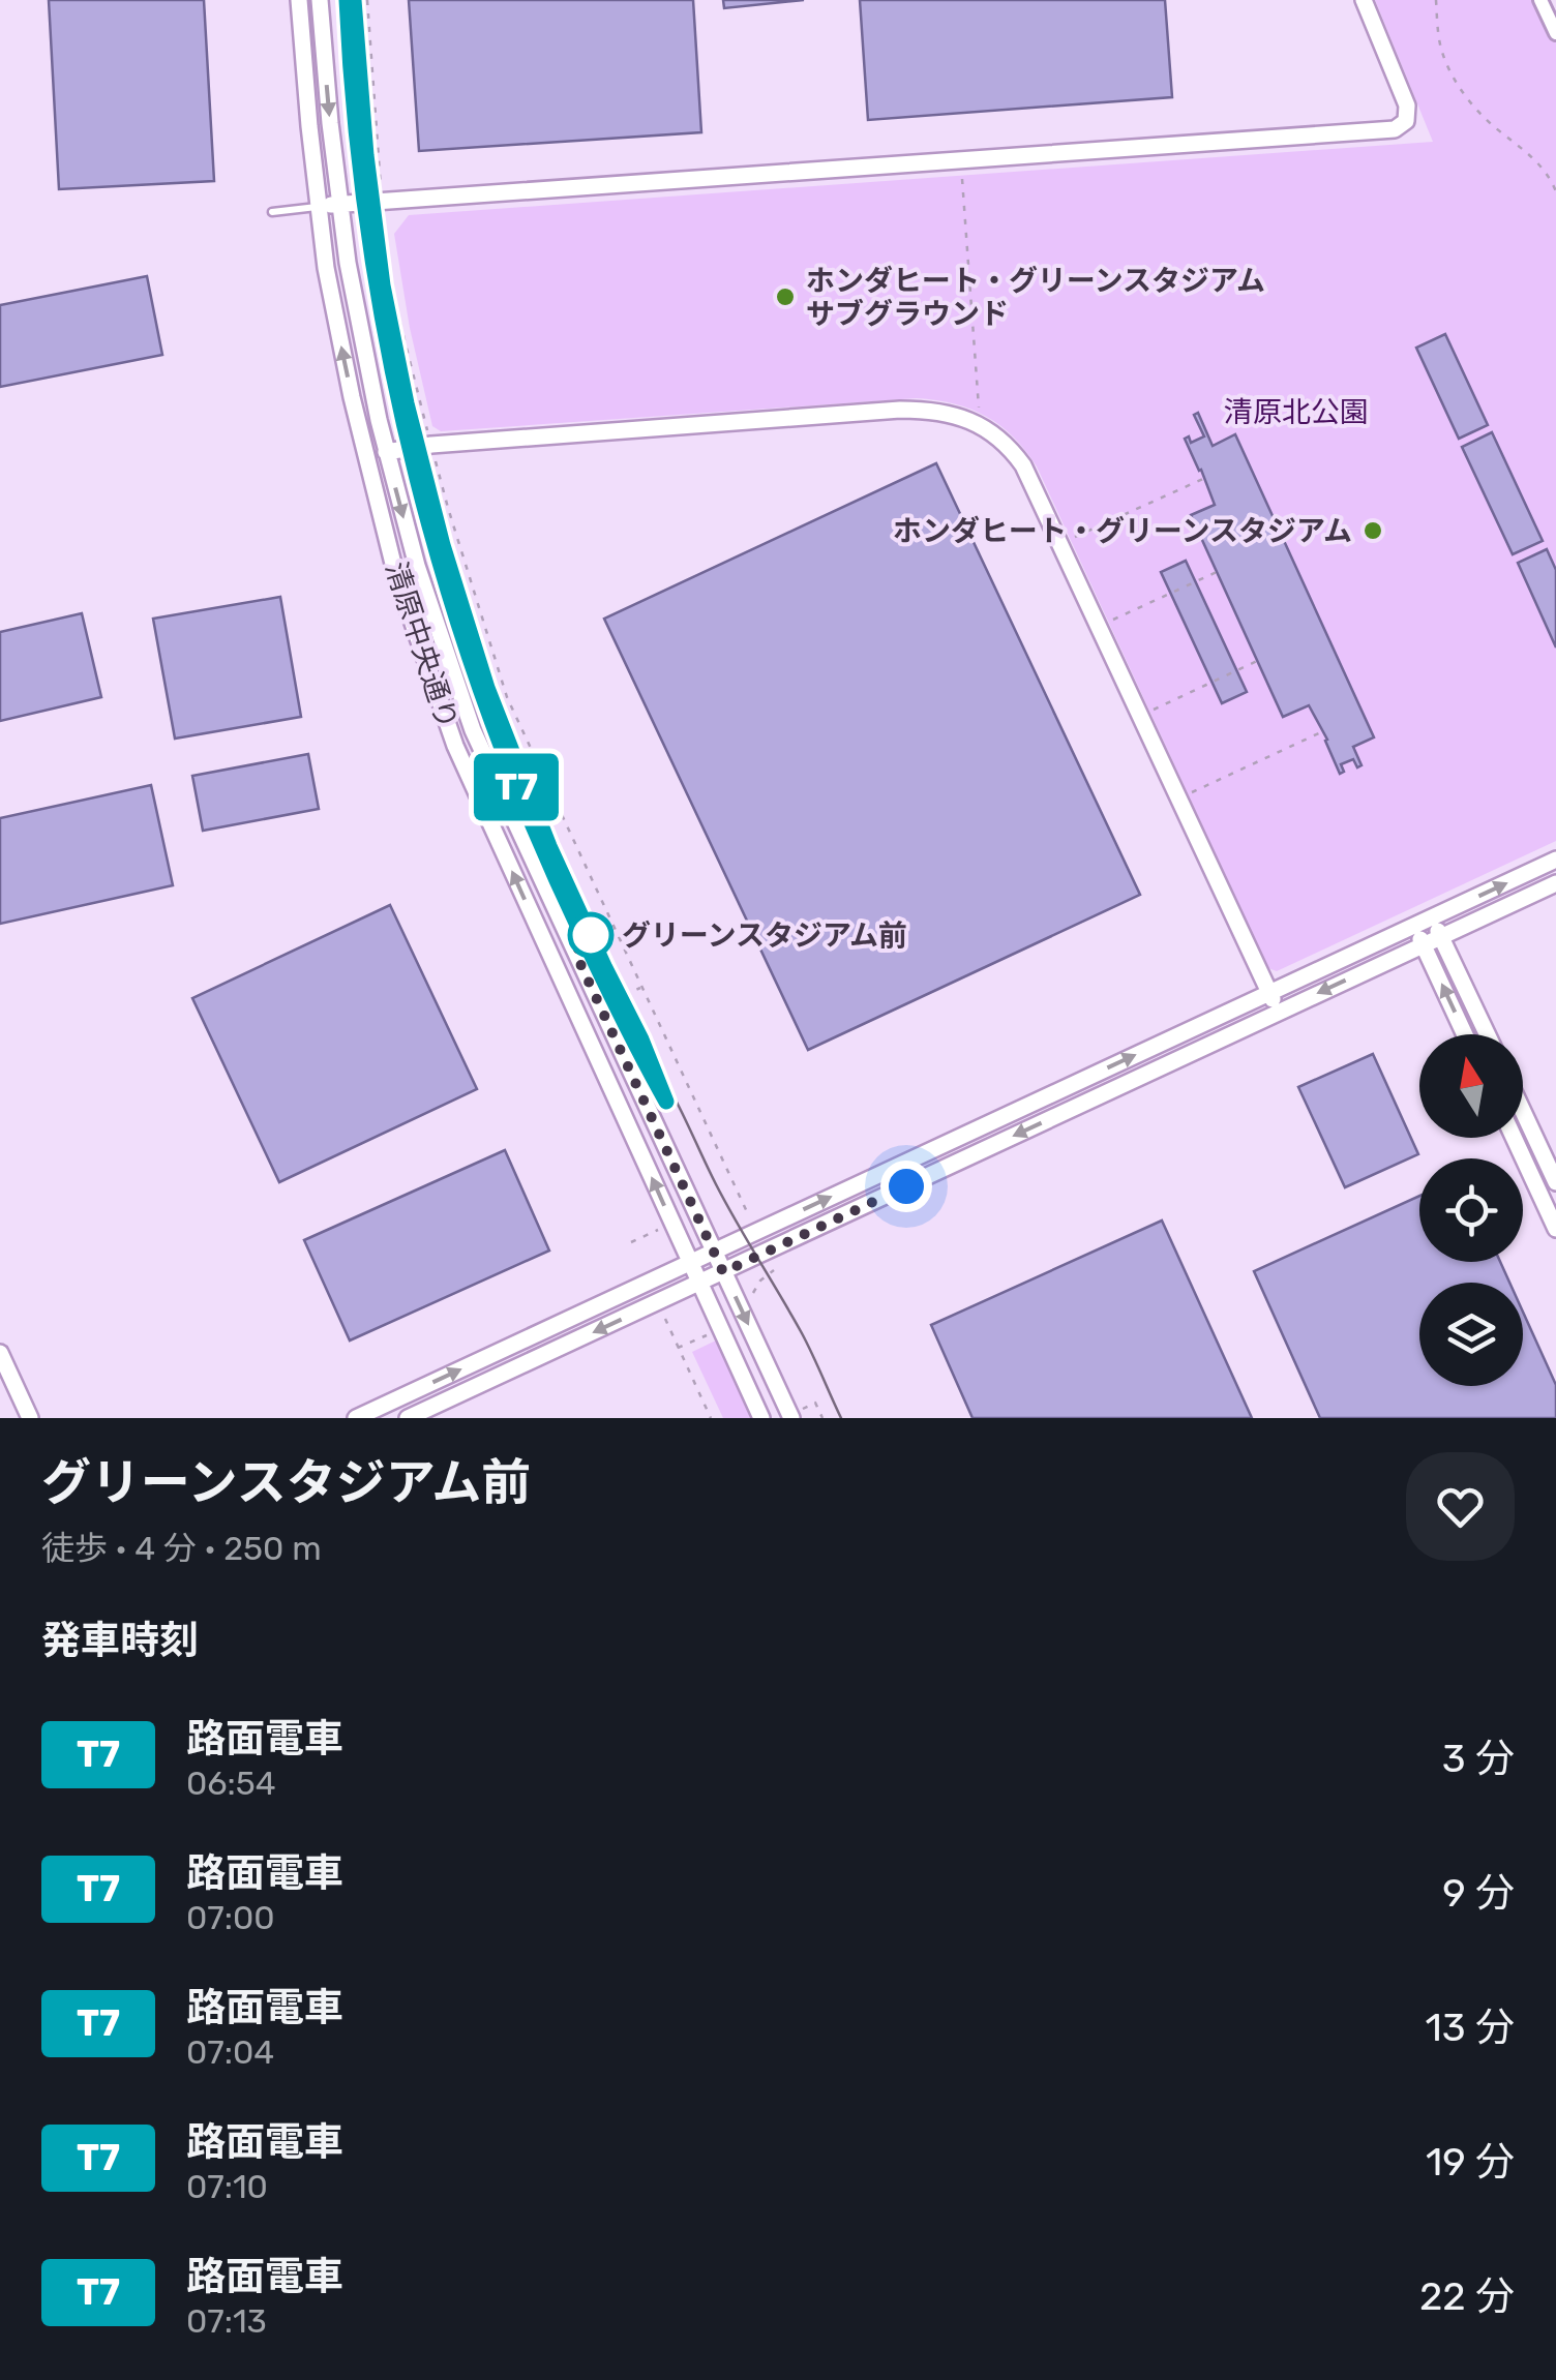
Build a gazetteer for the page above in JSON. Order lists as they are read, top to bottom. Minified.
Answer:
{"streets":{"street":["清原中央通り"]},"parks":["清原北公園"],"places":["ホンダヒート・グリーンスタジアム サブグラウンド","ホンダヒート・グリーンスタジアム","グリーンスタジアム前"],"lines":["tram line T7"],"north":"top","page":{"on_map":"T7","heading":[["グリーンスタジアム前","徒歩 · 4 分 · 250 m"],"発車時刻"],"list":[{"mark":"T7","name":"路面電車","note":"06:54","value":"3 分"},{"mark":"T7","name":"路面電車","note":"07:00","value":"9 分"},{"mark":"T7","name":"路面電車","note":"07:04","value":"13 分"},{"mark":"T7","name":"路面電車","note":"07:10","value":"19 分"},{"mark":"T7","name":"路面電車","note":"07:13","value":"22 分"}]}}
